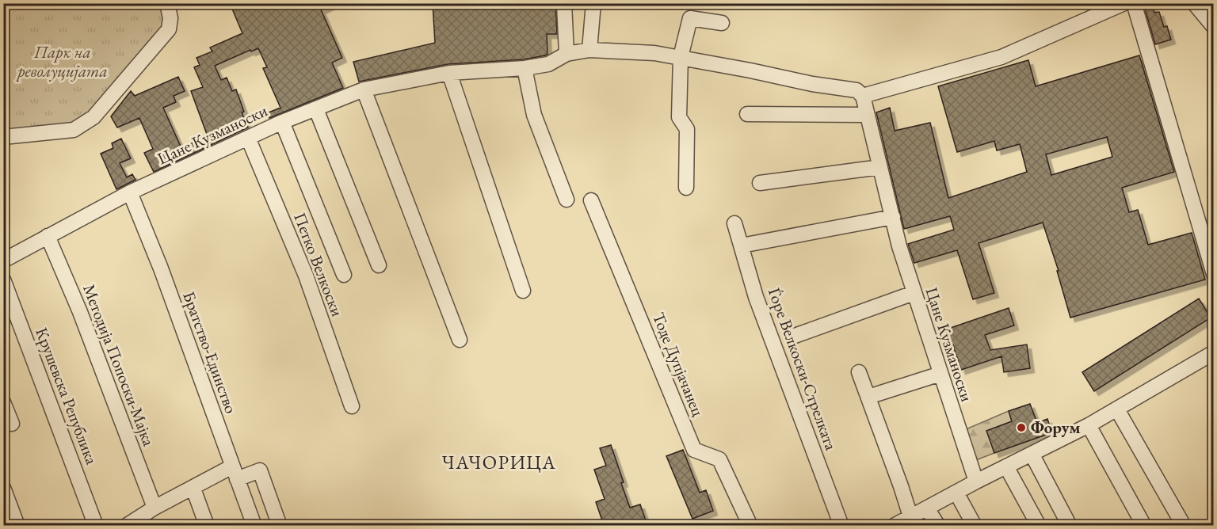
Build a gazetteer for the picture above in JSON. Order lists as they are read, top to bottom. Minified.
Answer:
{"streets":{"street":["Цане Кузманоски","Петко Велкоски","Братство-Единство","Тоде Дупјачанец","Методија Попоски-Мајка","Ѓоре Велкоски-Стрелката","Крушевска Република"]},"crossings":[["Цане Кузманоски","Петко Велкоски"],["Цане Кузманоски","Братство-Единство"],["Цане Кузманоски","Методија Попоски-Мајка"]],"districts":["ЧАЧОРИЦА"],"parks":["Парк на револуцијата"],"places":["Форум"]}
